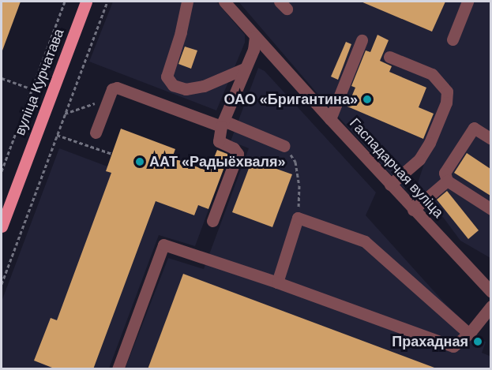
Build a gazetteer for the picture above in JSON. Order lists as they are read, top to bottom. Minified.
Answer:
{"streets":{"main road":["вуліца Курчатава"],"street":["Гаспадарчая вуліца"]},"places":["ОАО «Бригантина»","ААТ «Радыёхваля»","Прахадная"]}
